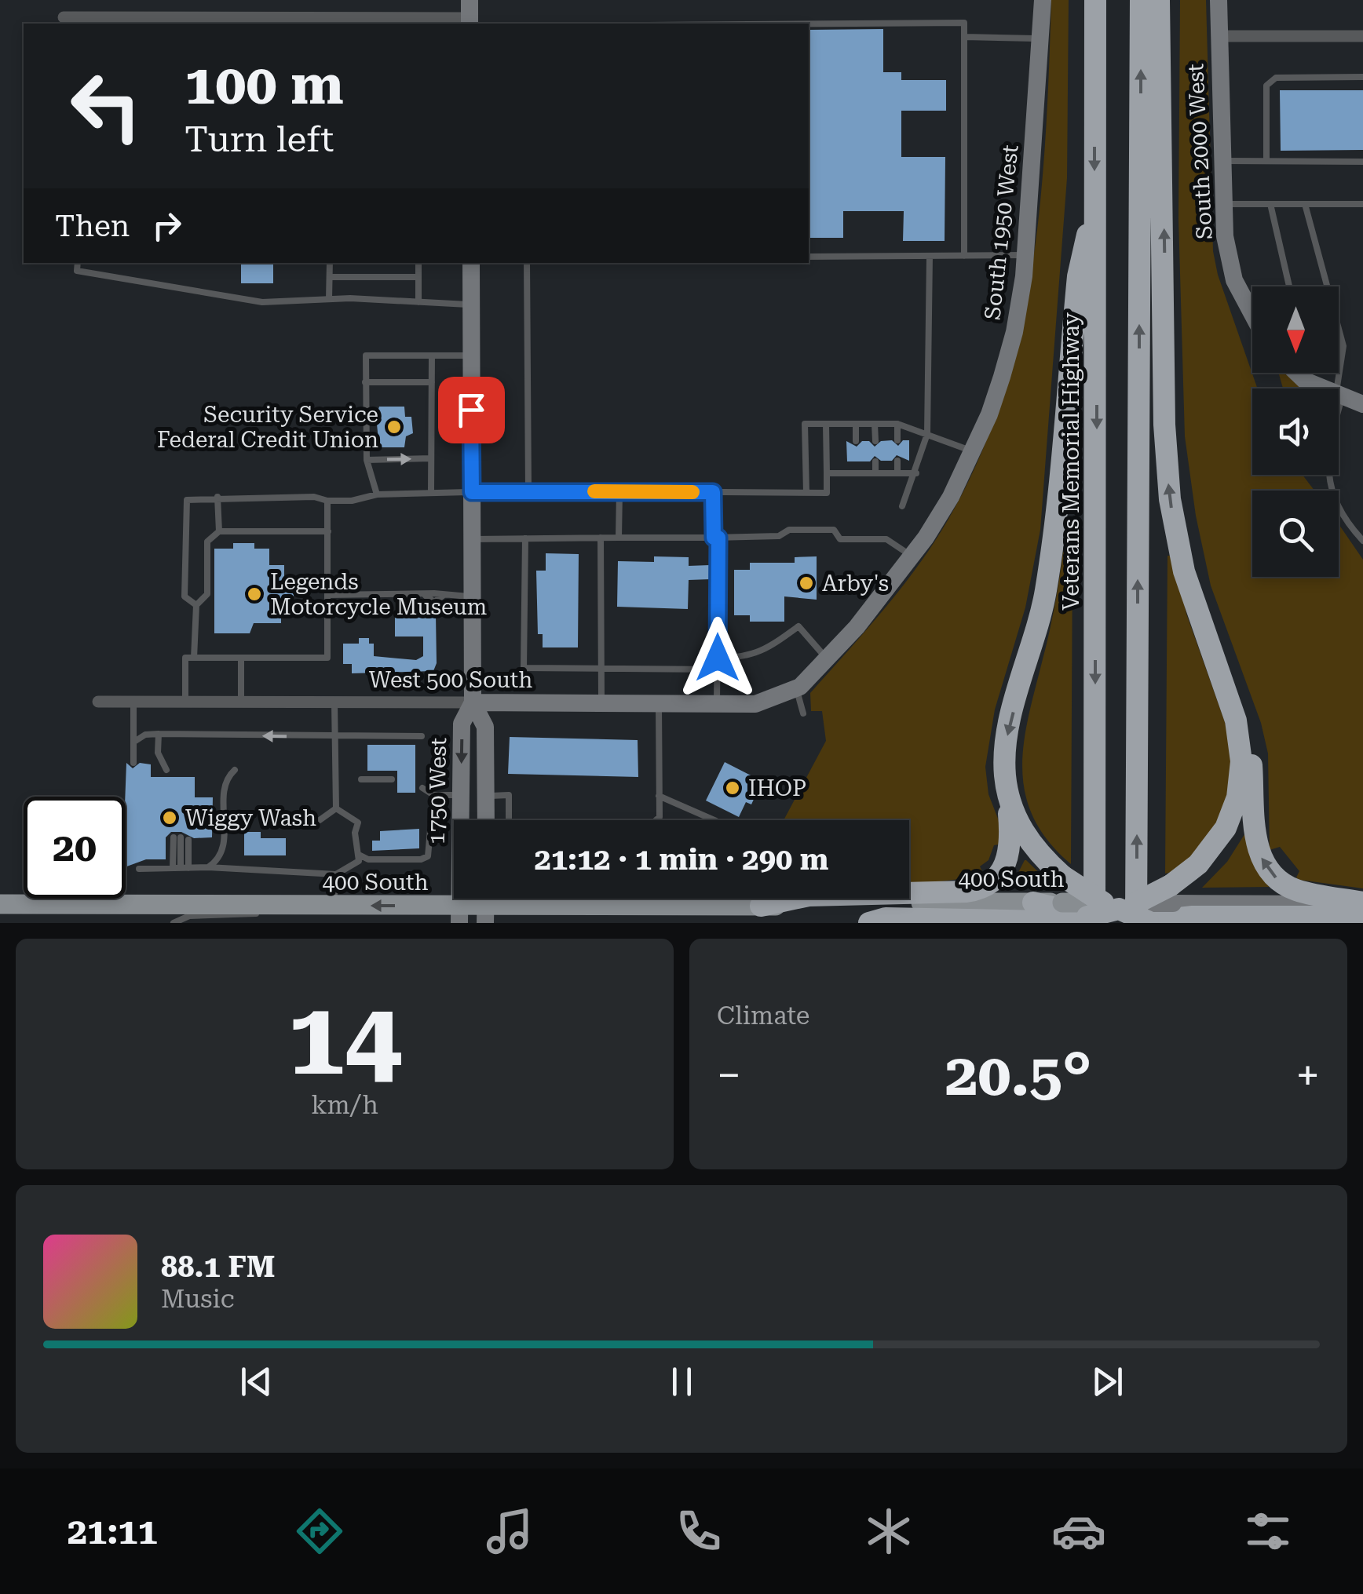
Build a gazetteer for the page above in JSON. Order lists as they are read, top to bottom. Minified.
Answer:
{"streets":{"highway":["Veterans Memorial Highway"],"main road":["400 South"],"street":["South 2000 West","South 1950 West","West 500 South","1750 West"]},"crossings":[["South 1950 West","West 500 South"],["West 500 South","1750 West"],["1750 West","400 South"]],"places":["Security Service Federal Credit Union","Arby's","Legends Motorcycle Museum","IHOP","Wiggy Wash"],"north":"bottom","page":{"turn":["100 m","Turn left"],"then":"Then","limit":"20","trip":"21:12 · 1 min · 290 m","tile":[["14","km/h"],"Climate"],"heat":["−","20.5°","+"],"song":["88.1 FM","Music"],"tabs":"21:11"}}
